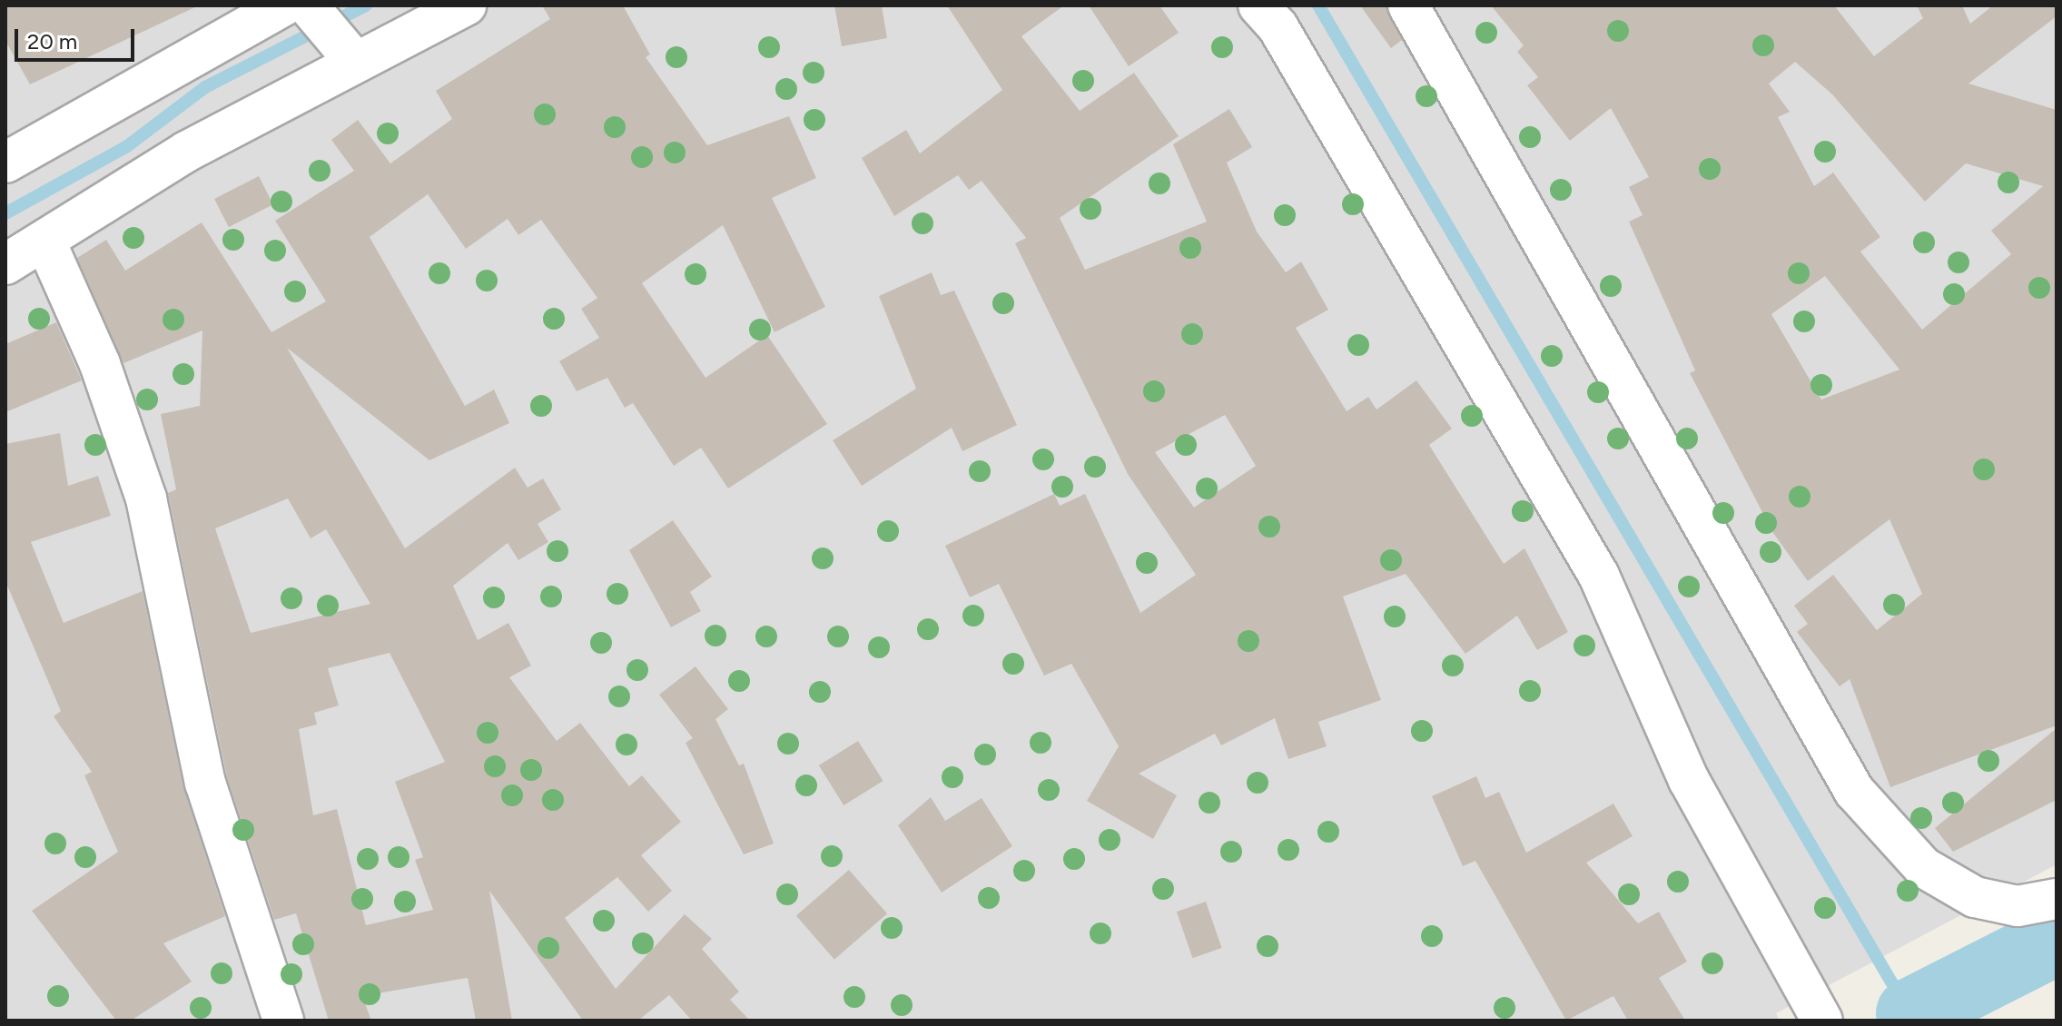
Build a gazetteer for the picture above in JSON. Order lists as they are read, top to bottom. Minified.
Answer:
{"scale_bar":"20 m"}
